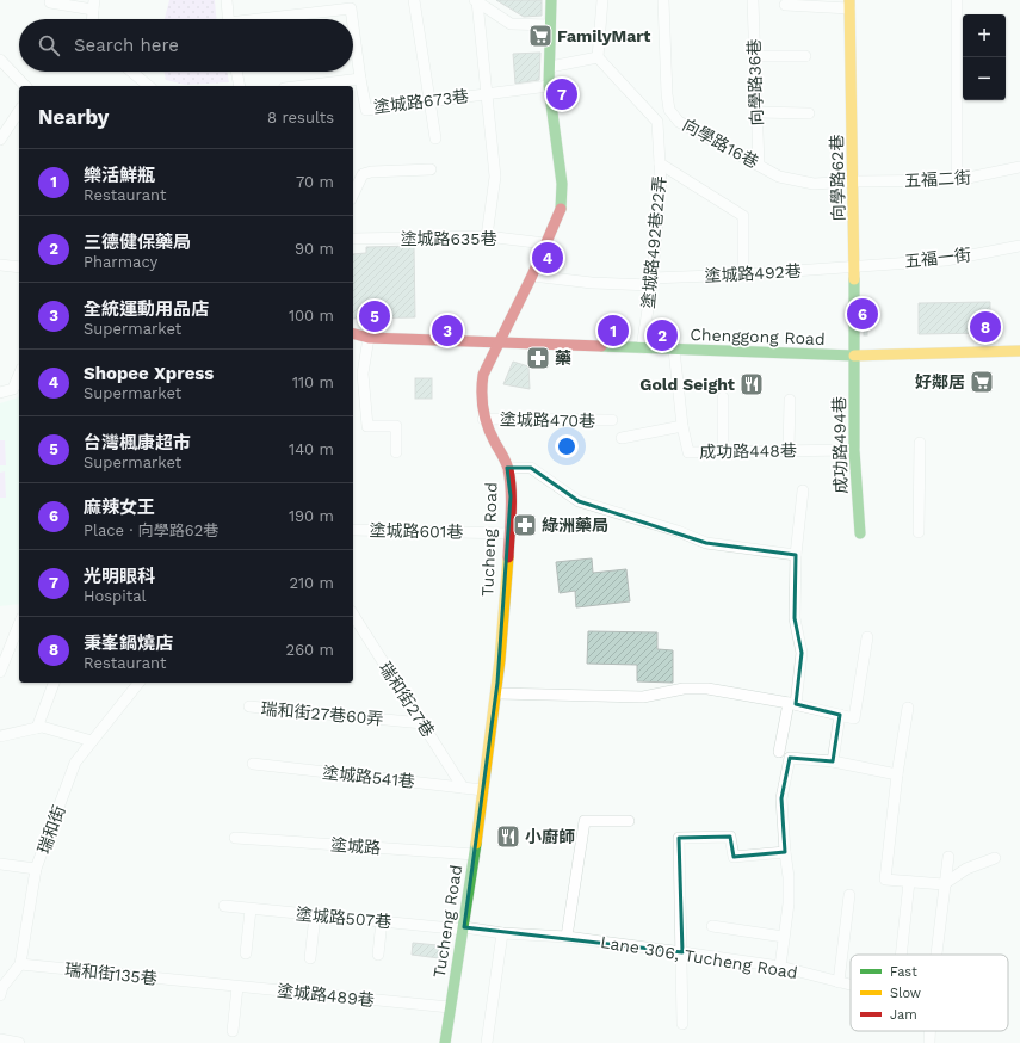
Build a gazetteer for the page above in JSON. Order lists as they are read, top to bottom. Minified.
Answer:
{"streets":{"street":["向學路36巷","塗城路673巷","向學路16巷","向學路62巷","五福二街","塗城路635巷","塗城路492巷22弄","五福一街","塗城路492巷","Chenggong Road","塗城路470巷","成功路494巷","成功路448巷","塗城路601巷","Tucheng Road","瑞和街27巷","瑞和街27巷60弄","塗城路541巷","瑞和街","塗城路","塗城路507巷","Lane 306, Tucheng Road","瑞和街135巷","塗城路489巷"]},"crossings":[["向學路36巷","向學路16巷"],["塗城路673巷","Tucheng Road"],["向學路16巷","向學路62巷"],["向學路16巷","五福二街"],["向學路62巷","五福二街"],["向學路62巷","五福一街"],["向學路62巷","塗城路492巷"],["向學路62巷","Chenggong Road"],["向學路62巷","成功路494巷"],["塗城路635巷","Tucheng Road"],["塗城路492巷22弄","塗城路492巷"],["塗城路492巷22弄","Chenggong Road"],["五福一街","塗城路492巷"],["塗城路492巷","Tucheng Road"],["Chenggong Road","成功路494巷"],["Chenggong Road","成功路448巷"],["Chenggong Road","Tucheng Road"],["塗城路470巷","Tucheng Road"],["成功路494巷","成功路448巷"],["塗城路601巷","Tucheng Road"],["Tucheng Road","塗城路541巷"],["Tucheng Road","塗城路"],["Tucheng Road","塗城路507巷"],["Tucheng Road","Lane 306, Tucheng Road"],["Tucheng Road","塗城路489巷"],["瑞和街27巷","瑞和街27巷60弄"],["瑞和街27巷","塗城路541巷"],["瑞和街","瑞和街135巷"],["塗城路507巷","Lane 306, Tucheng Road"],["瑞和街135巷","塗城路489巷"]],"places":{"supermarket":["FamilyMart","好鄰居"],"pharmacy":["藥","綠洲藥局"],"restaurant":["Gold Seight","小廚師"]},"legend":["Fast","Slow","Jam"],"page":{"map_buttons":["+","−"],"search":"Search here","pins":["7","4","6","5","8","1","3","2"],"heading":["Nearby","8 results"],"list":[{"mark":"1","name":"樂活鮮瓶","note":"Restaurant","value":"70 m"},{"mark":"2","name":"三德健保藥局","note":"Pharmacy","value":"90 m"},{"mark":"3","name":"全統運動用品店","note":"Supermarket","value":"100 m"},{"mark":"4","name":"Shopee Xpress","note":"Supermarket","value":"110 m"},{"mark":"5","name":"台灣楓康超市","note":"Supermarket","value":"140 m"},{"mark":"6","name":"麻辣女王","note":"Place · 向學路62巷","value":"190 m"},{"mark":"7","name":"光明眼科","note":"Hospital","value":"210 m"},{"mark":"8","name":"秉峯鍋燒店","note":"Restaurant","value":"260 m"}]}}
